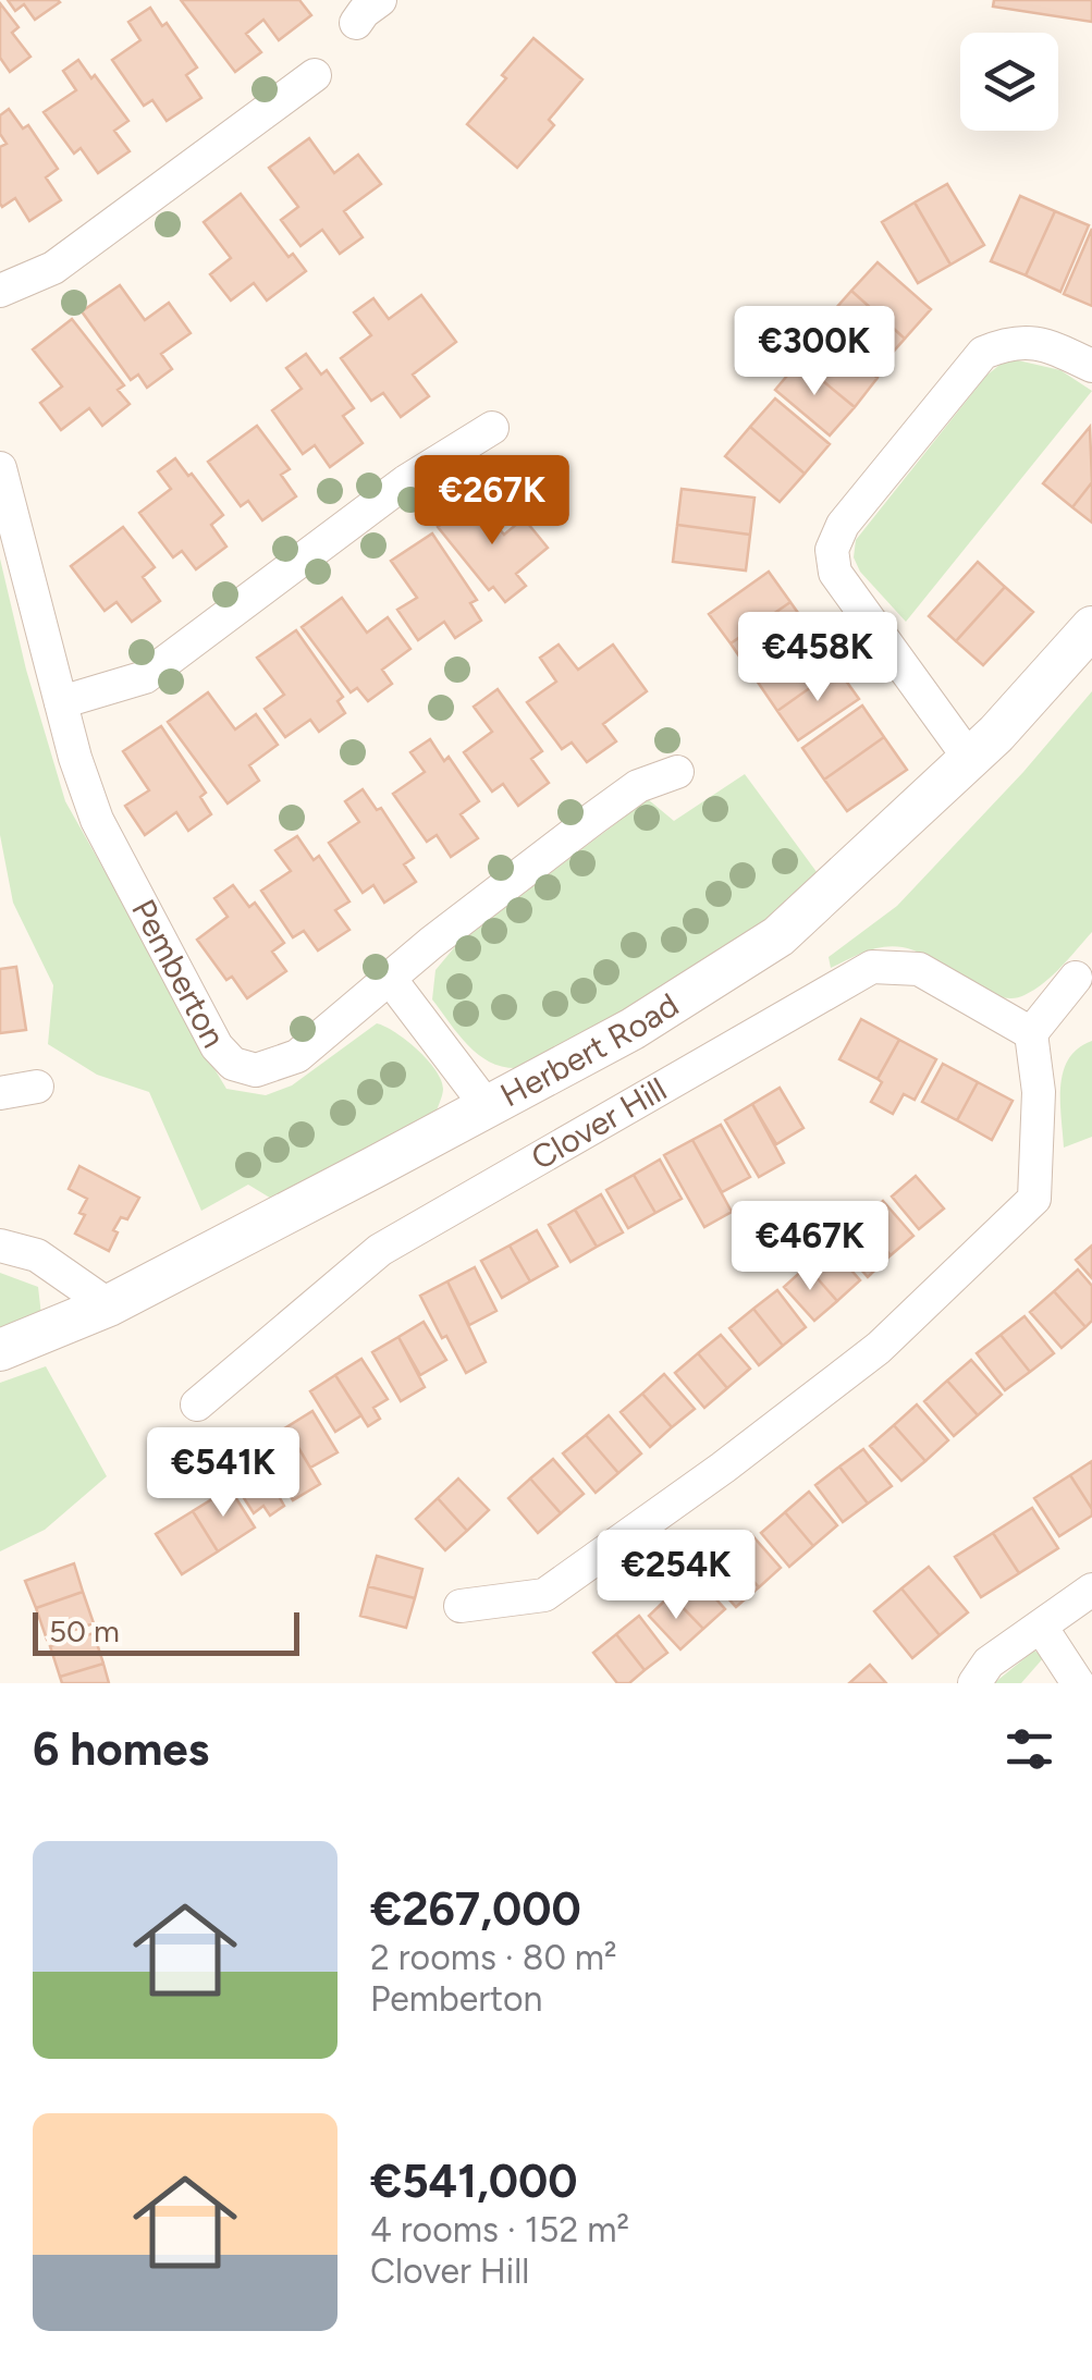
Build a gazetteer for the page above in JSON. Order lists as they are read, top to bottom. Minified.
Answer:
{"streets":{"street":["Pemberton","Herbert Road","Clover Hill"]},"scale_bar":"50 m","page":{"price":["€300K","€267K","€458K","€467K","€541K","€254K"],"scale":"50 m","heading":"6 homes","list":[{"name":"€267,000","note":"2 rooms · 80 m² · Pemberton"},{"name":"€541,000","note":"4 rooms · 152 m² · Clover Hill"}]}}
